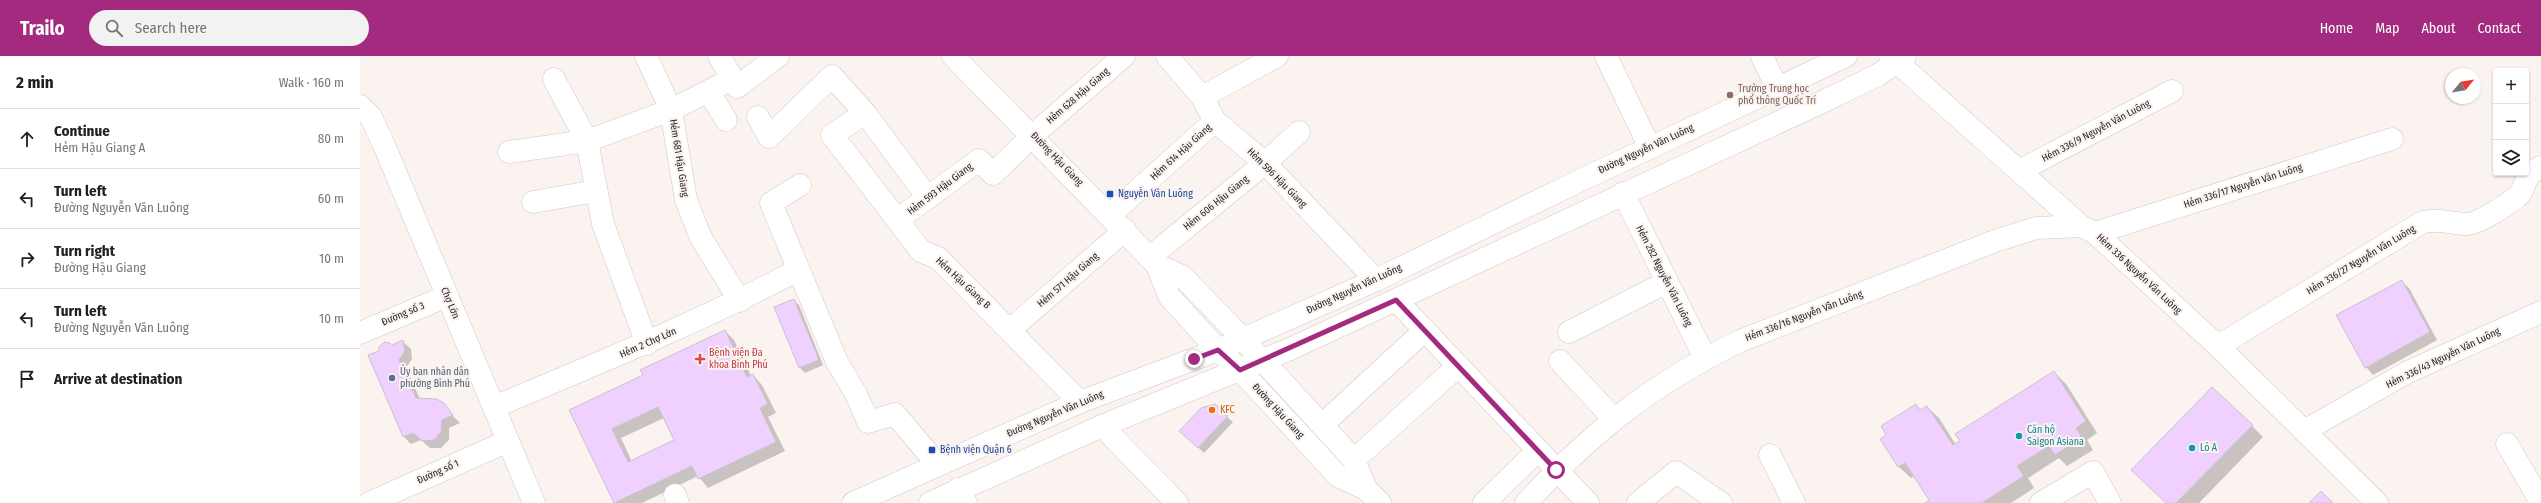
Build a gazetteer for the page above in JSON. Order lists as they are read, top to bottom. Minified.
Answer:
{"streets":{"street":["Hẻm 628 Hậu Giang","Hẻm 336/9 Nguyễn Văn Luông","Đường Nguyễn Văn Luông","Hẻm 614 Hậu Giang","Hẻm 681 Hậu Giang","Đường Hậu Giang","Hẻm 596 Hậu Giang","Hẻm 336/17 Nguyễn Văn Luông","Hẻm 593 Hậu Giang","Hẻm 606 Hậu Giang","Hẻm 336/27 Nguyễn Văn Luông","Hẻm 336 Nguyễn Văn Luông","Hẻm 282 Nguyễn Văn Luông","Hẻm 571 Hậu Giang","Hẻm Hậu Giang B","Chợ Lớn","Đường số 3","Hẻm 336/16 Nguyễn Văn Luông","Hẻm 2 Chợ Lớn","Hẻm 336/43 Nguyễn Văn Luông","Đường số 1"]},"crossings":[["Hẻm 628 Hậu Giang","Đường Hậu Giang"],["Hẻm 628 Hậu Giang","Hẻm 593 Hậu Giang"],["Hẻm 336/9 Nguyễn Văn Luông","Hẻm 336 Nguyễn Văn Luông"],["Đường Nguyễn Văn Luông","Đường Hậu Giang"],["Đường Nguyễn Văn Luông","Hẻm 596 Hậu Giang"],["Đường Nguyễn Văn Luông","Hẻm Hậu Giang B"],["Hẻm 614 Hậu Giang","Đường Hậu Giang"],["Hẻm 614 Hậu Giang","Hẻm 596 Hậu Giang"],["Hẻm 681 Hậu Giang","Hẻm 2 Chợ Lớn"],["Đường Hậu Giang","Hẻm 593 Hậu Giang"],["Đường Hậu Giang","Hẻm 606 Hậu Giang"],["Đường Hậu Giang","Hẻm 571 Hậu Giang"],["Hẻm 596 Hậu Giang","Hẻm 606 Hậu Giang"],["Hẻm 336/17 Nguyễn Văn Luông","Hẻm 336 Nguyễn Văn Luông"],["Hẻm 336/17 Nguyễn Văn Luông","Hẻm 336/16 Nguyễn Văn Luông"],["Hẻm 593 Hậu Giang","Hẻm Hậu Giang B"],["Hẻm 336/27 Nguyễn Văn Luông","Hẻm 336 Nguyễn Văn Luông"],["Hẻm 336 Nguyễn Văn Luông","Hẻm 336/16 Nguyễn Văn Luông"],["Hẻm 336 Nguyễn Văn Luông","Hẻm 336/43 Nguyễn Văn Luông"],["Hẻm 282 Nguyễn Văn Luông","Hẻm 336/16 Nguyễn Văn Luông"],["Hẻm 571 Hậu Giang","Hẻm Hậu Giang B"],["Chợ Lớn","Đường số 3"],["Chợ Lớn","Hẻm 2 Chợ Lớn"],["Chợ Lớn","Đường số 1"]],"places":{"other":["Trường Trung học phổ thông Quốc Trí","Ủy ban nhân dân phường Bình Phú","KFC","Căn hộ Saigon Asiana","Lô A"],"transit":["Nguyễn Văn Luông","Bệnh viện Quận 6"],"health":["Bệnh viện Đa khoa Bình Phú"]},"north":"top right","page":{"header":"Trailo","search":"Search here","nav":["Home","Map","About","Contact"],"heading":["2 min","Walk · 160 m"],"map_buttons":["+","−"],"list":[["Continue","Hẻm Hậu Giang A","80 m"],["Turn left","Đường Nguyễn Văn Luông","60 m"],["Turn right","Đường Hậu Giang","10 m"],["Turn left","Đường Nguyễn Văn Luông","10 m"],"Arrive at destination"]}}
